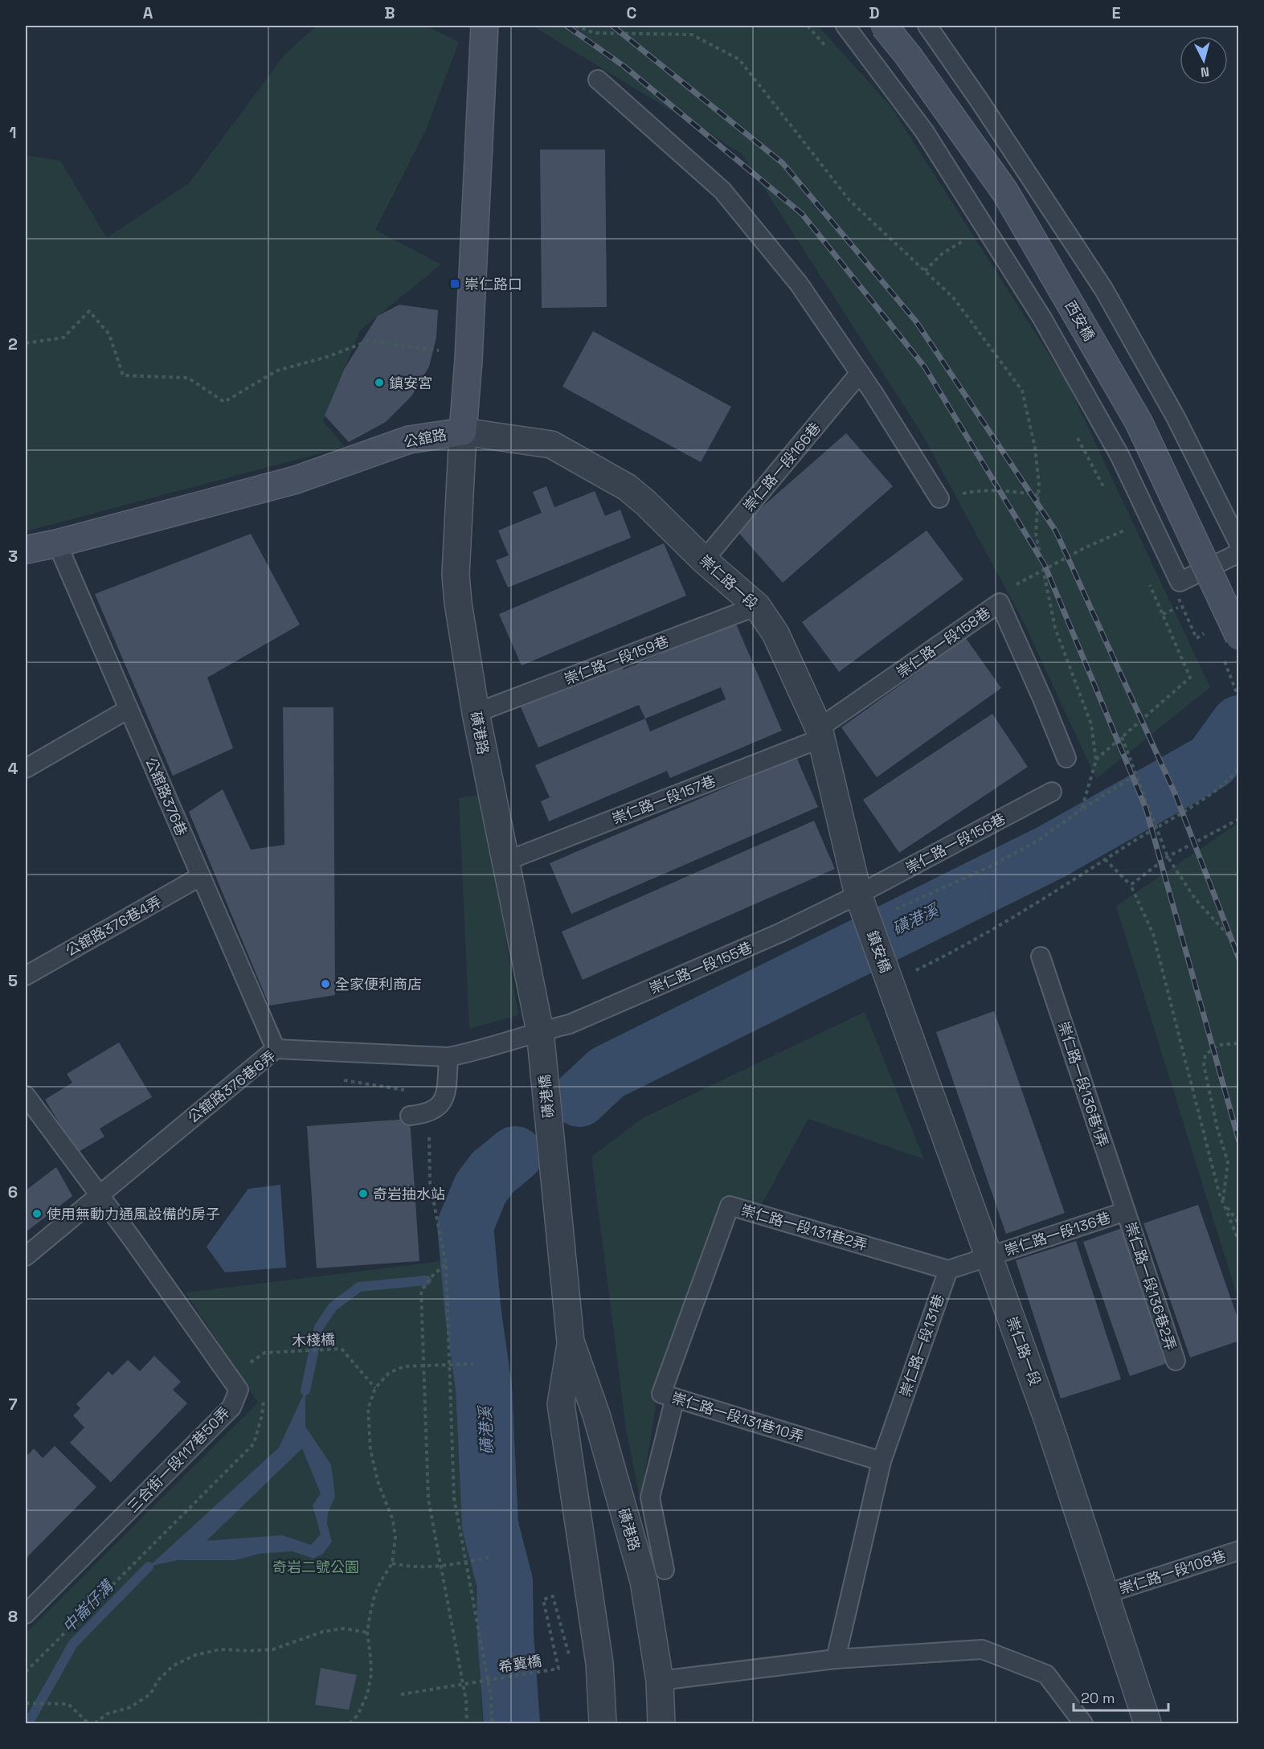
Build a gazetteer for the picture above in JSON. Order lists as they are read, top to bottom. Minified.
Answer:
{"streets":{"street":["西安橋","公舘路","崇仁路一段","磺港路","鎮安橋","磺港橋"],"lane":["崇仁路一段166巷","崇仁路一段158巷","崇仁路一段159巷","公舘路376巷","崇仁路一段157巷","崇仁路一段156巷","公舘路376巷4弄","崇仁路一段155巷","崇仁路一段136巷1弄","公舘路376巷6弄","崇仁路一段131巷2弄","崇仁路一段136巷","崇仁路一段136巷2弄","崇仁路一段131巷","崇仁路一段131巷10弄","三合街一段117巷50弄","崇仁路一段108巷"],"path":["木棧橋","希冀橋"]},"crossings":[["公舘路","崇仁路一段"],["公舘路","磺港路"],["公舘路","公舘路376巷"],["崇仁路一段166巷","崇仁路一段"],["崇仁路一段","崇仁路一段158巷"],["崇仁路一段","崇仁路一段159巷"],["崇仁路一段","磺港路"],["崇仁路一段","崇仁路一段157巷"],["崇仁路一段","崇仁路一段156巷"],["崇仁路一段","鎮安橋"],["崇仁路一段","崇仁路一段155巷"],["崇仁路一段","崇仁路一段136巷"],["崇仁路一段","崇仁路一段108巷"],["崇仁路一段158巷","崇仁路一段157巷"],["崇仁路一段159巷","磺港路"],["磺港路","崇仁路一段157巷"],["磺港路","崇仁路一段155巷"],["磺港路","公舘路376巷6弄"],["磺港路","磺港橋"],["公舘路376巷","公舘路376巷4弄"],["公舘路376巷","公舘路376巷6弄"],["崇仁路一段156巷","崇仁路一段155巷"],["崇仁路一段155巷","公舘路376巷6弄"],["崇仁路一段155巷","磺港橋"],["崇仁路一段136巷1弄","崇仁路一段136巷"],["崇仁路一段136巷1弄","崇仁路一段136巷2弄"],["公舘路376巷6弄","磺港橋"],["公舘路376巷6弄","三合街一段117巷50弄"],["崇仁路一段131巷2弄","崇仁路一段131巷"],["崇仁路一段131巷2弄","崇仁路一段131巷10弄"],["崇仁路一段136巷","崇仁路一段136巷2弄"],["崇仁路一段131巷","崇仁路一段131巷10弄"]],"water":["磺港溪","中崙仔溝"],"parks":["奇岩二號公園"],"places":{"transit":["崇仁路口"],"other":["鎮安宮","全家便利商店","奇岩抽水站","使用無動力通風設備的房子"]},"scale_bar":"20 m","north":"bottom","grid":{"columns":["A","B","C","D","E"],"rows":["1","2","3","4","5","6","7","8"]}}
